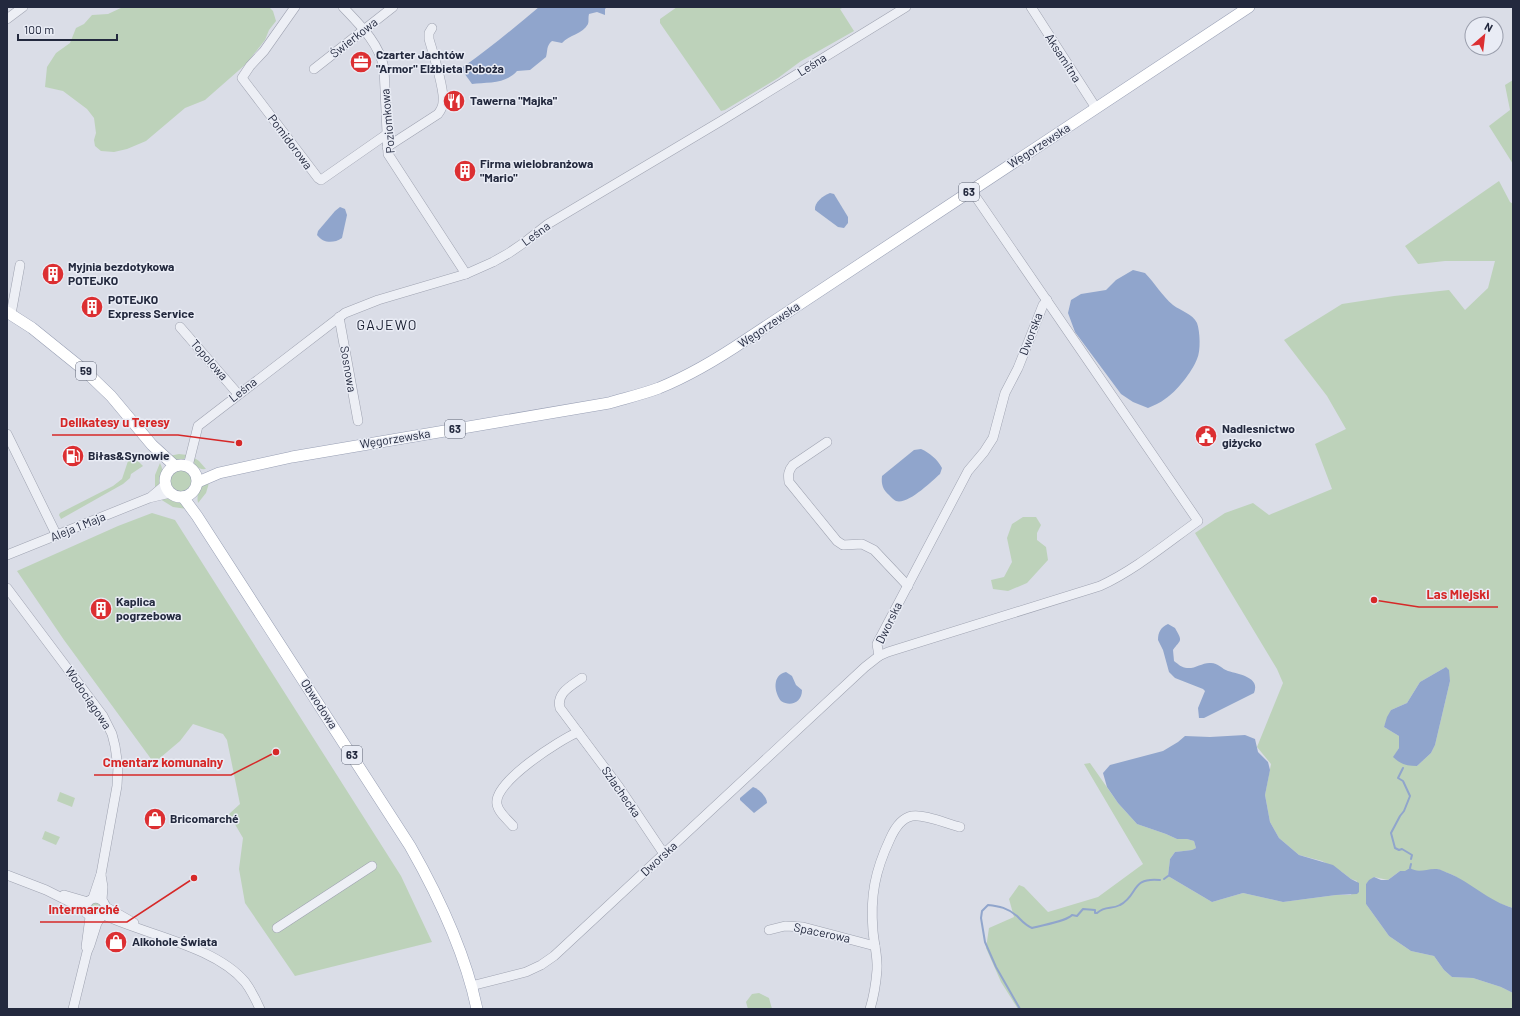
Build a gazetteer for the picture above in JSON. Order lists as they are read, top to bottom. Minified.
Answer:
{"streets":{"main road":["Węgorzewska","63","59","Obwodowa"],"street":["Świerkowa","Aksamitna","Leśna","Poziomkowa","Pomidorowa","Dworska","Topolowa","Sosnowa","Aleja 1 Maja","Wodociągowa","Szlachecka","Spacerowa"]},"crossings":[["Świerkowa","Poziomkowa"],["Aksamitna","Węgorzewska"],["Leśna","Poziomkowa"],["Leśna","Węgorzewska"],["Leśna","Topolowa"],["Leśna","Sosnowa"],["Leśna","59"],["Leśna","Aleja 1 Maja"],["Leśna","Obwodowa"],["Poziomkowa","Pomidorowa"],["Węgorzewska","Dworska"],["Węgorzewska","59"],["Węgorzewska","Aleja 1 Maja"],["Węgorzewska","Obwodowa"],["Dworska","Obwodowa"],["Dworska","Szlachecka"],["59","Aleja 1 Maja"],["59","Obwodowa"],["Aleja 1 Maja","Obwodowa"]],"districts":["GAJEWO"],"places":{"office":["Czarter Jachtów \"Armor\" Elżbieta Poboża"],"restaurant":["Tawerna \"Majka\""],"building":["Firma wielobranżowa \"Mario\"","Myjnia bezdotykowa POTEJKO","POTEJKO Express Service","Kaplica pogrzebowa"],"public building":["Nadlesnictwo giżycko"],"other":["Delikatesy u Teresy","Las Miejski","Cmentarz komunalny","Intermarché"],"fuel station":["Biłas&Synowie"],"shop":["Bricomarché","Alkohole Świata"]},"scale_bar":"100 m","north":"top right"}
